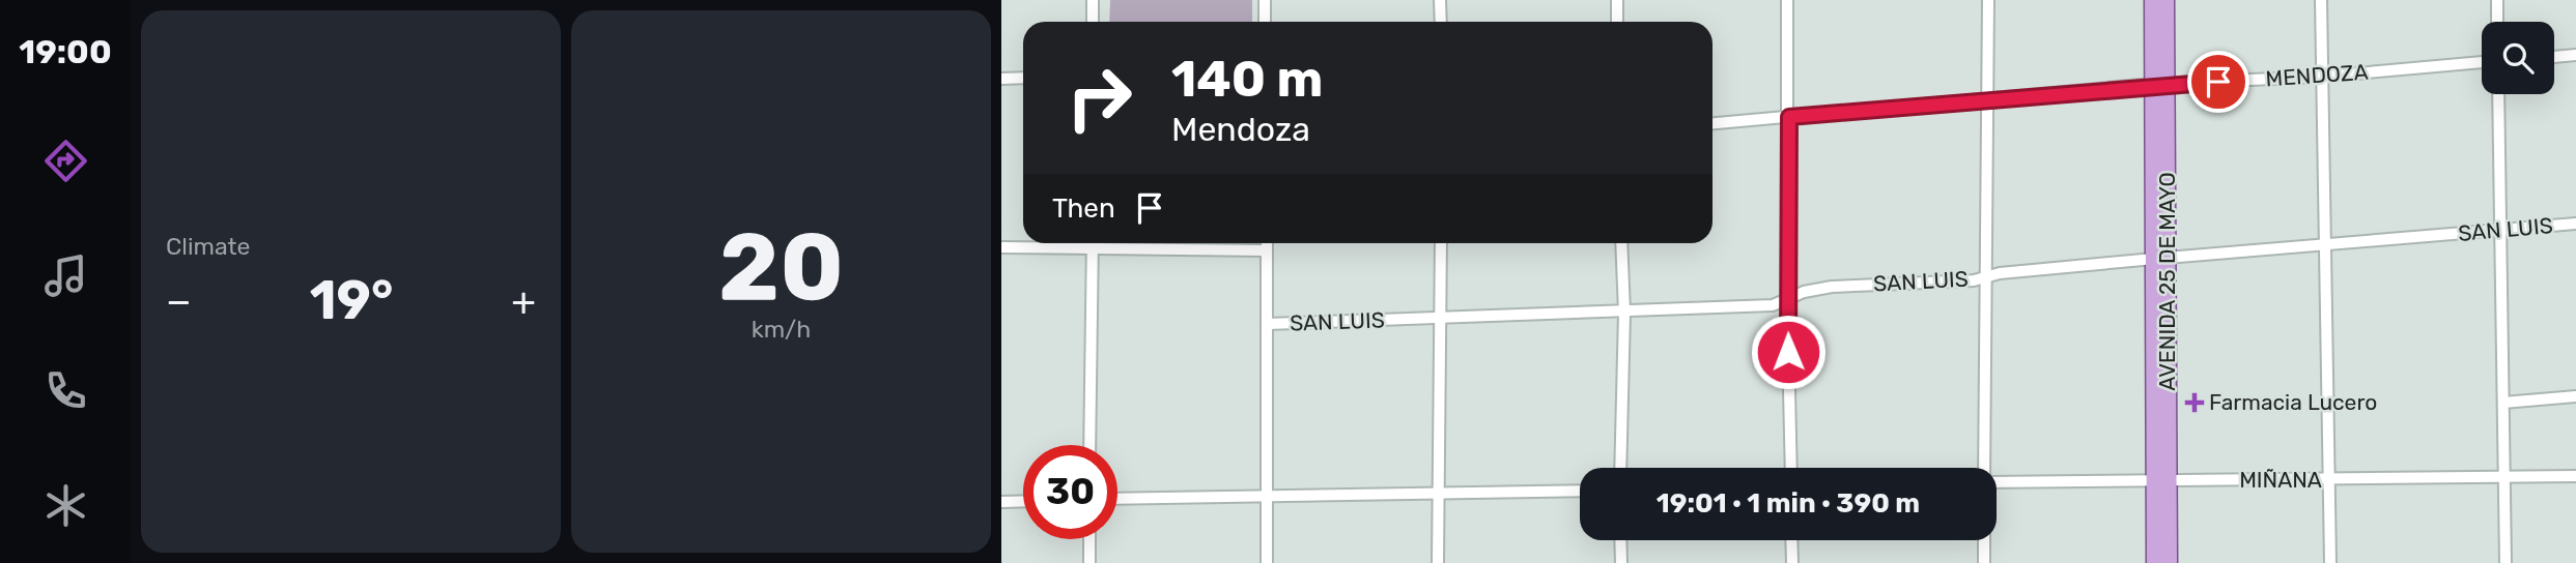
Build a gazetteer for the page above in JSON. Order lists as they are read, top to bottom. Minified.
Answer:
{"streets":{"main road":["AVENIDA 25 DE MAYO"],"street":["MENDOZA","SAN LUIS","MIÑANA"]},"crossings":[["MENDOZA","AVENIDA 25 DE MAYO"],["SAN LUIS","AVENIDA 25 DE MAYO"],["AVENIDA 25 DE MAYO","MIÑANA"]],"places":{"health":["Farmacia Lucero"]},"page":{"tabs":"19:00","tile":["Climate",["20","km/h"]],"turn":["140 m","Mendoza"],"then":"Then","heat":["−","19°","+"],"limit":"30","trip":"19:01 · 1 min · 390 m"}}
